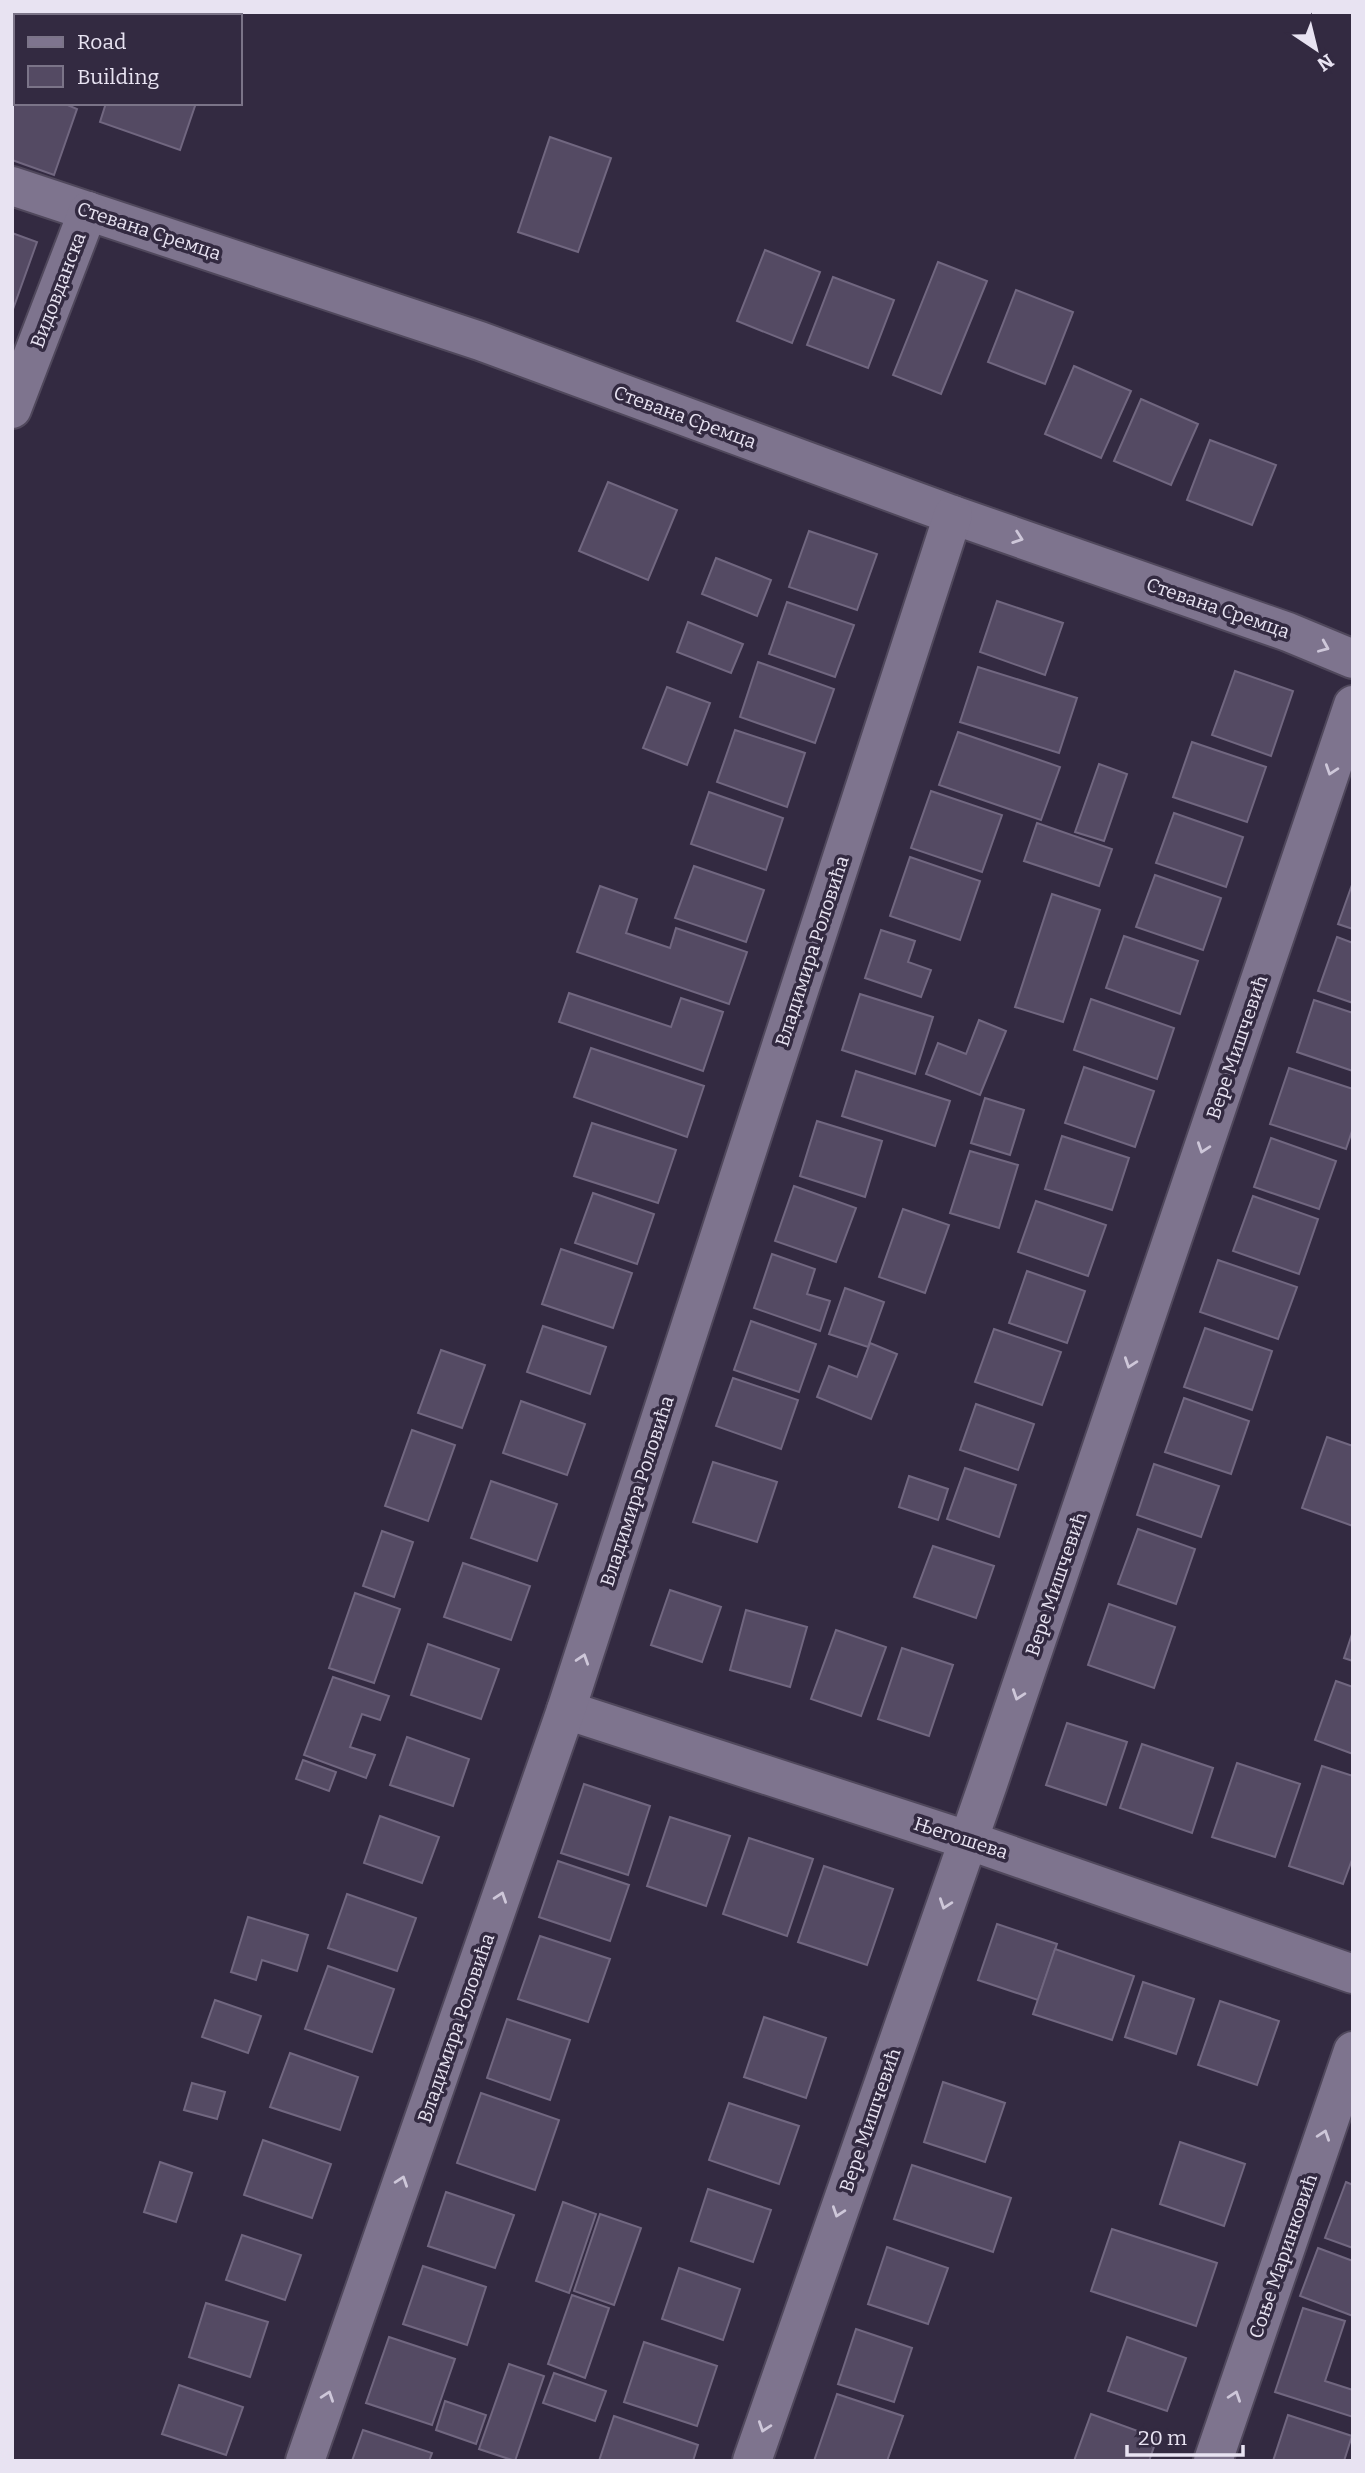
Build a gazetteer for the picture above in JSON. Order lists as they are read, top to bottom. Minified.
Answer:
{"streets":{"street":["Стевана Сремца","Видовданска","Владимира Роловића","Вере Мишчевић","Његошева","Соње Маринковић"]},"crossings":[["Стевана Сремца","Видовданска"],["Стевана Сремца","Владимира Роловића"],["Владимира Роловића","Његошева"],["Вере Мишчевић","Његошева"]],"one_way":["Владимира Роловића","Вере Мишчевић","Соње Маринковић"],"legend":["Road","Building"],"scale_bar":"20 m","north":"bottom right"}
